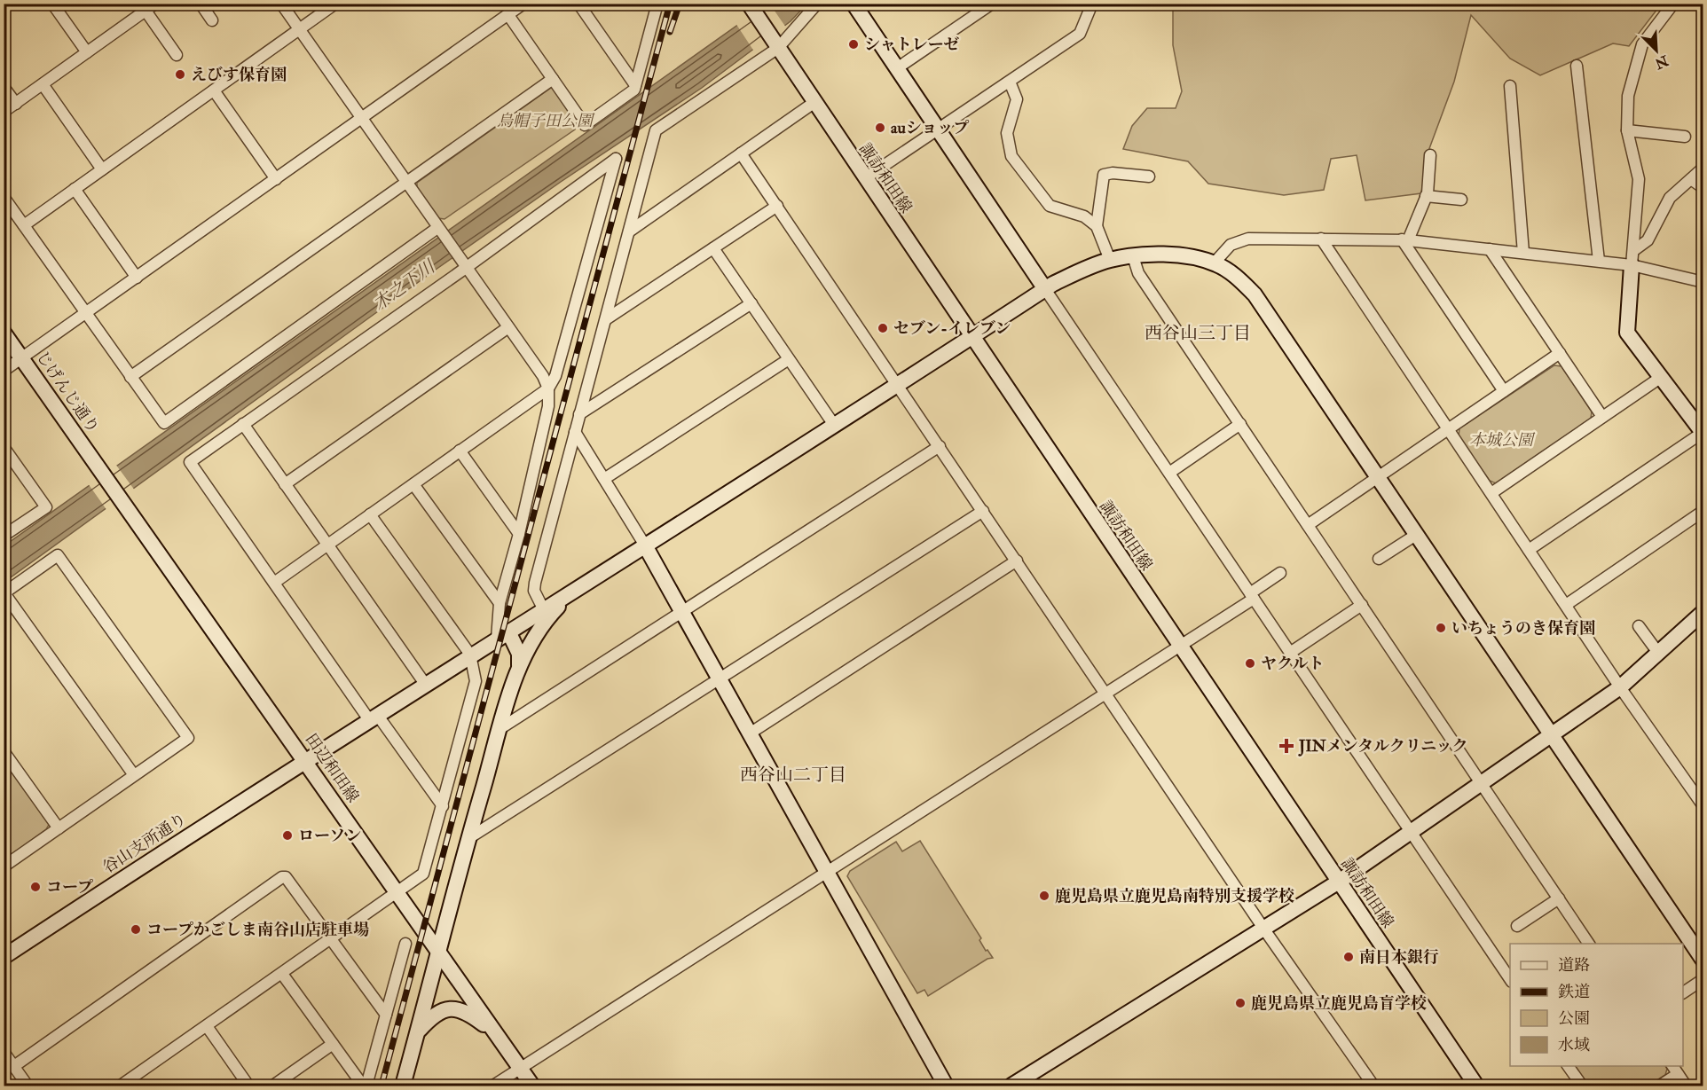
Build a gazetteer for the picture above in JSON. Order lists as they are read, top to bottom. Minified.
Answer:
{"streets":{"street":["諏訪和田線","じげんじ通り","田辺和田線","谷山支所通り"]},"crossings":[["諏訪和田線","谷山支所通り"],["じげんじ通り","田辺和田線"],["田辺和田線","谷山支所通り"]],"districts":["西谷山三丁目","西谷山二丁目"],"water":["木之下川"],"parks":["烏帽子田公園","本城公園"],"places":{"other":["シャトレーゼ","えびす保育園","auショップ","セブン-イレブン","いちょうのき保育園","ヤクルト","ローソン","コープ","鹿児島県立鹿児島南特別支援学校","コープかごしま南谷山店駐車場","南日本銀行","鹿児島県立鹿児島盲学校"],"health":["JINメンタルクリニック"]},"legend":["道路","鉄道","公園","水域"],"north":"bottom right"}
